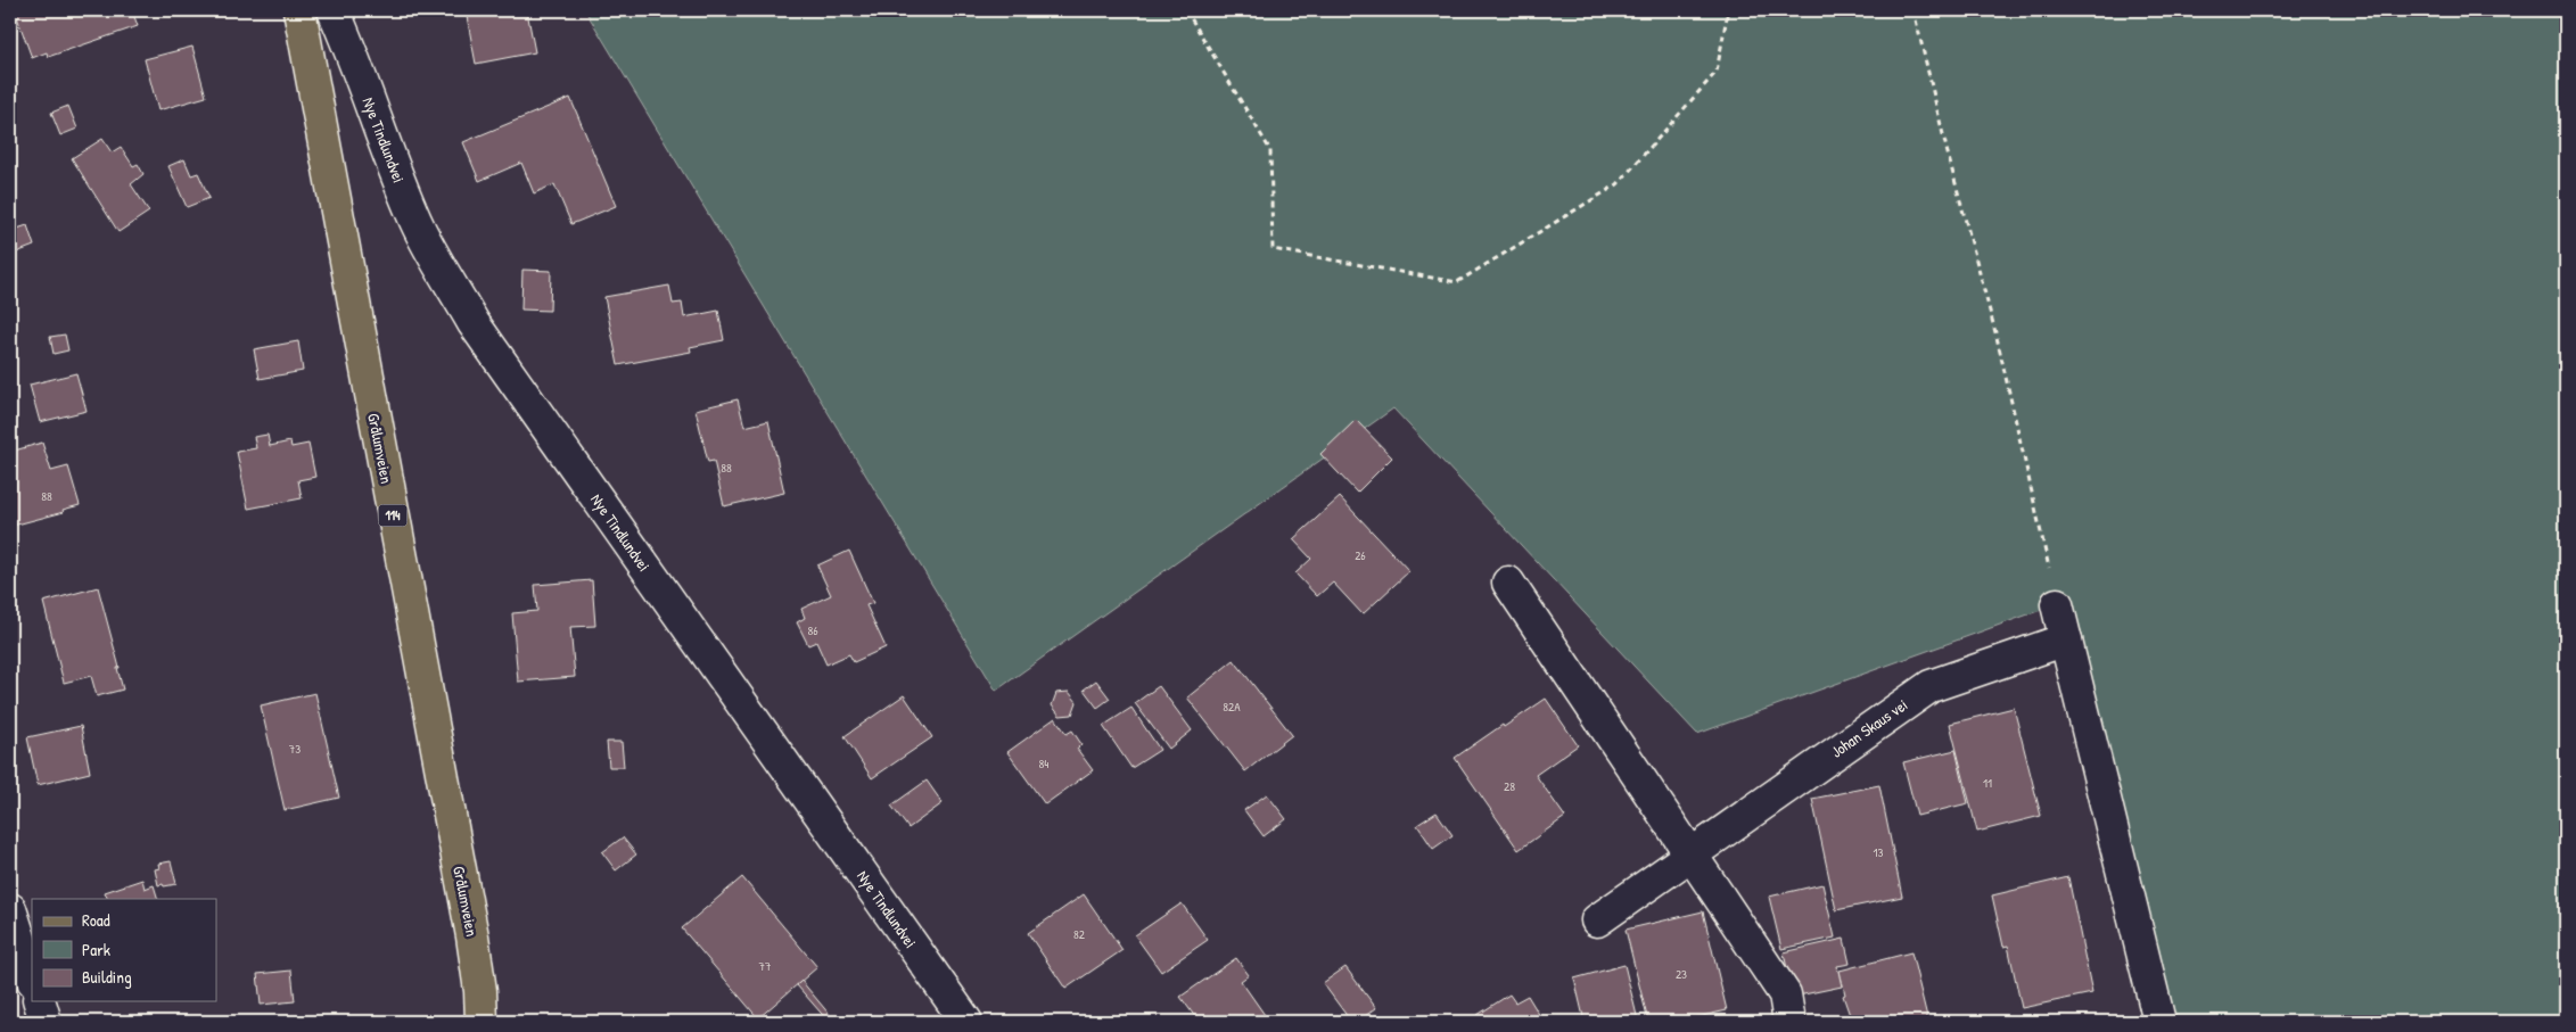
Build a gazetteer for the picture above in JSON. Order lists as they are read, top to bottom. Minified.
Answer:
{"streets":{"main road":["Grålumveien","114"],"street":["Nye Tindlundvei","Johan Skaus vei"]},"house_numbers":["88","88","26","86","82A","73","84","11","28","13","82","77","23"],"legend":["Road","Park","Building"]}
